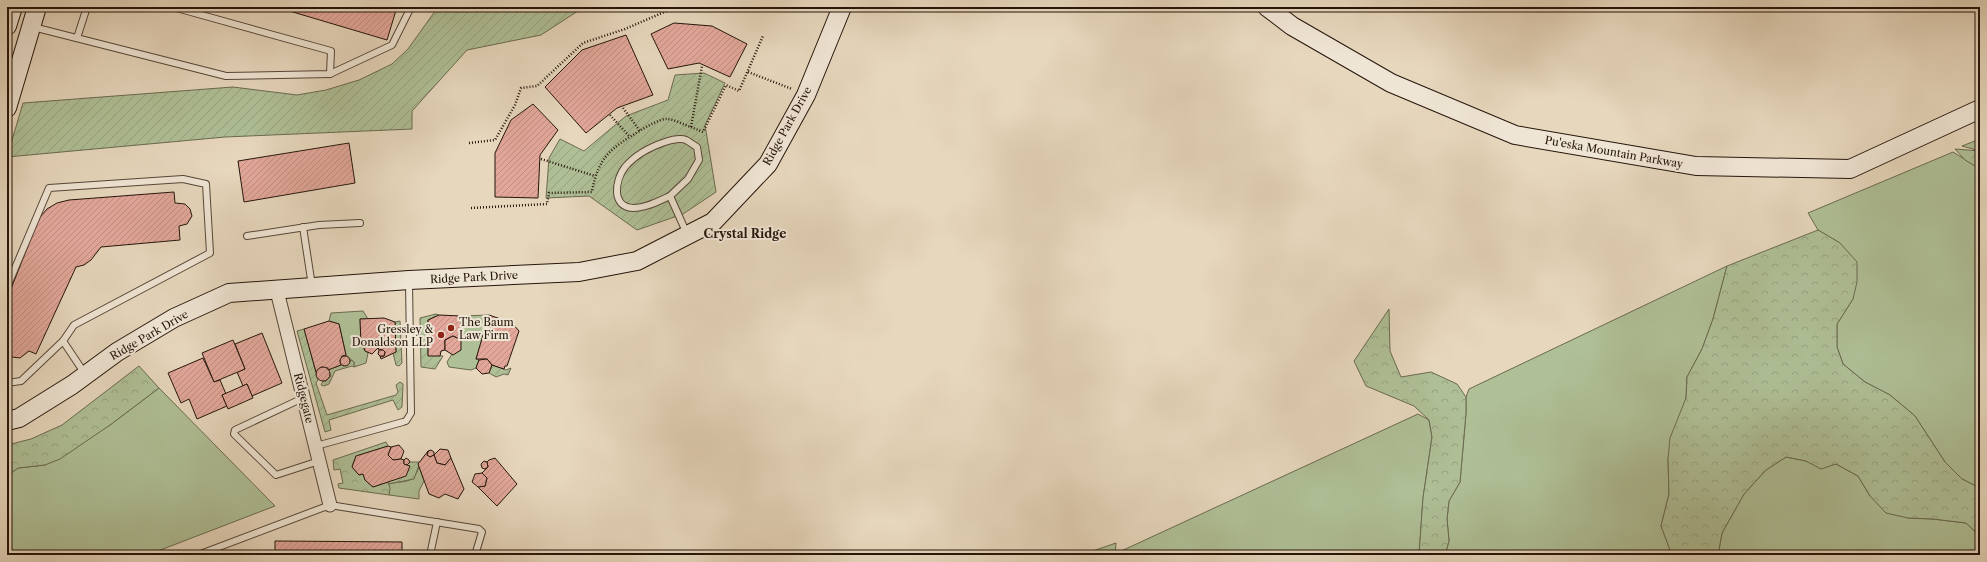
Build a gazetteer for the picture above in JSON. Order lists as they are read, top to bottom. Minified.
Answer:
{"streets":{"street":["Ridge Park Drive","Pu'eska Mountain Parkway","Ridgegate"]},"crossings":[["Ridge Park Drive","Ridgegate"]],"districts":["Crystal Ridge"],"places":["The Baum Law Firm","Gressley & Donaldson LLP"]}
